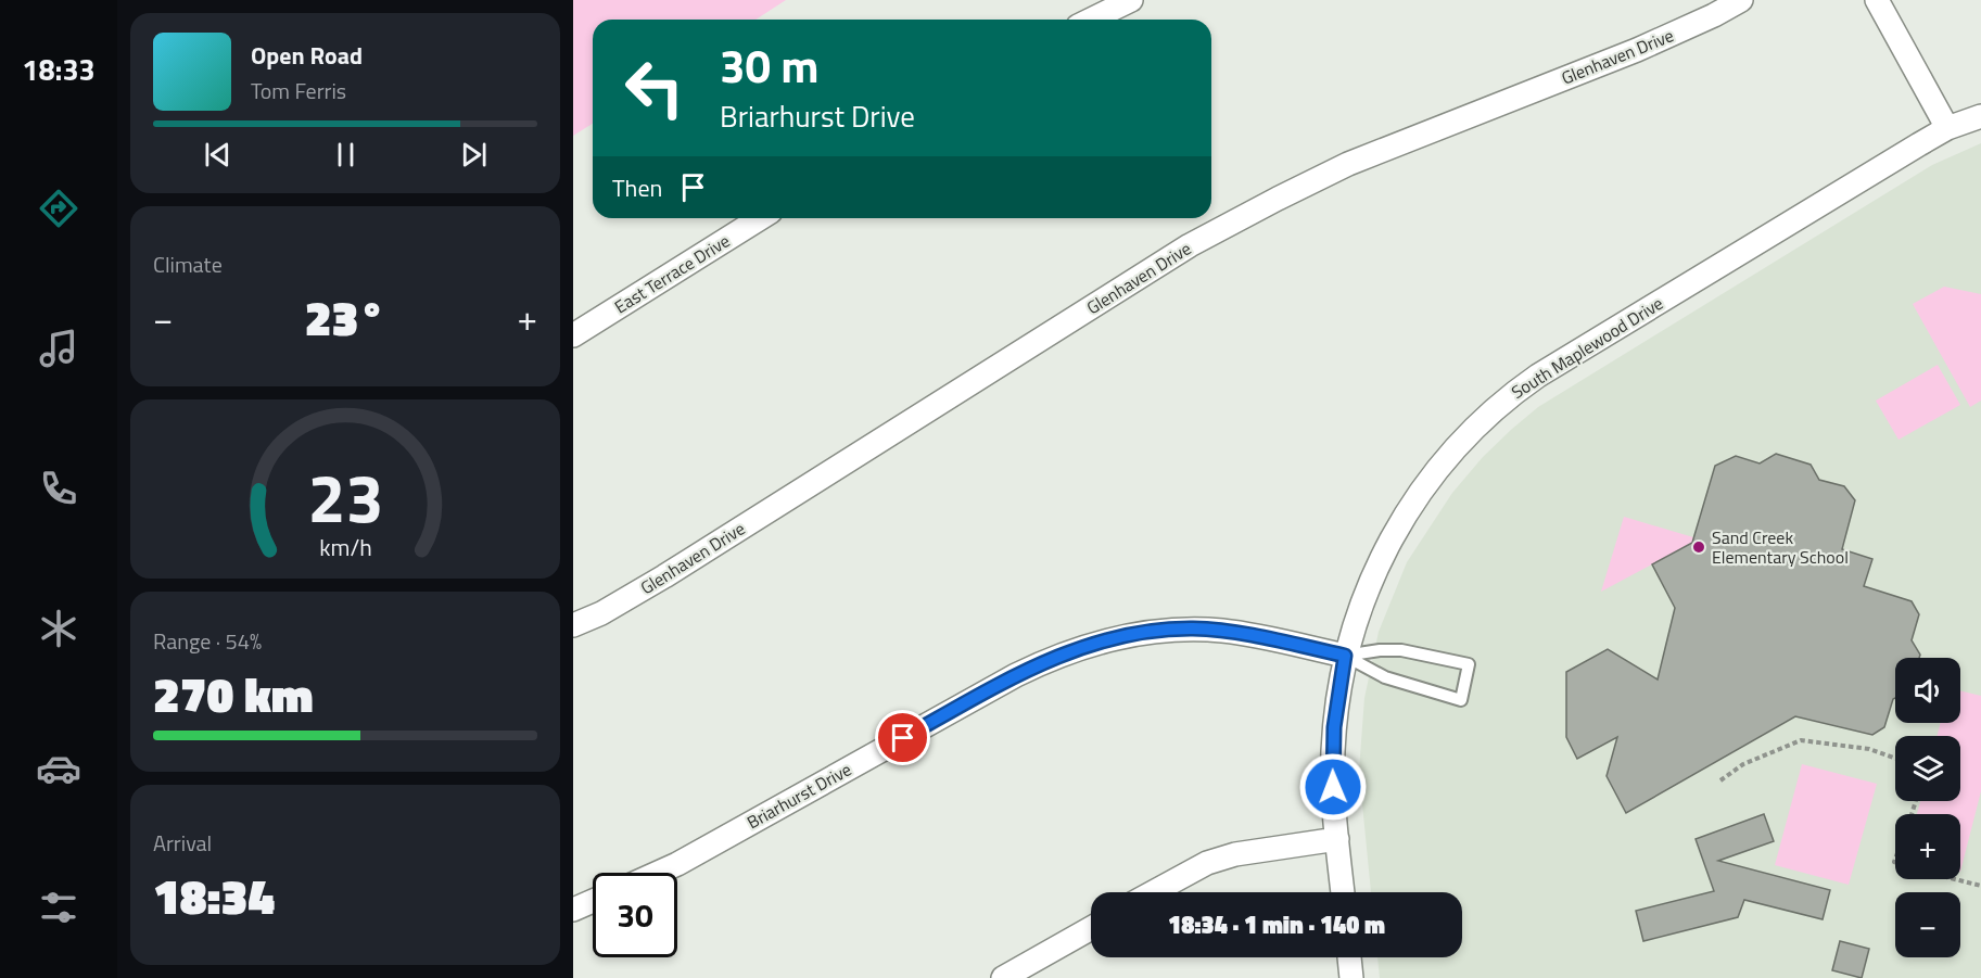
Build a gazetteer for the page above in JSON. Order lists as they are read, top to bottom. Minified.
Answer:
{"streets":{"street":["Glenhaven Drive","East Terrace Drive","South Maplewood Drive","Briarhurst Drive"]},"crossings":[["South Maplewood Drive","Briarhurst Drive"]],"places":["Sand Creek Elementary School"],"page":{"tabs":"18:33","turn":["30 m","Briarhurst Drive"],"song":["Open Road","Tom Ferris"],"then":"Then","tile":["Climate",["Range · 54%","270 km"],["Arrival","18:34"]],"heat":["−","23°","+"],"map_buttons":["+","−"],"limit":"30","trip":"18:34 · 1 min · 140 m","gauge":["23","km/h"]}}
